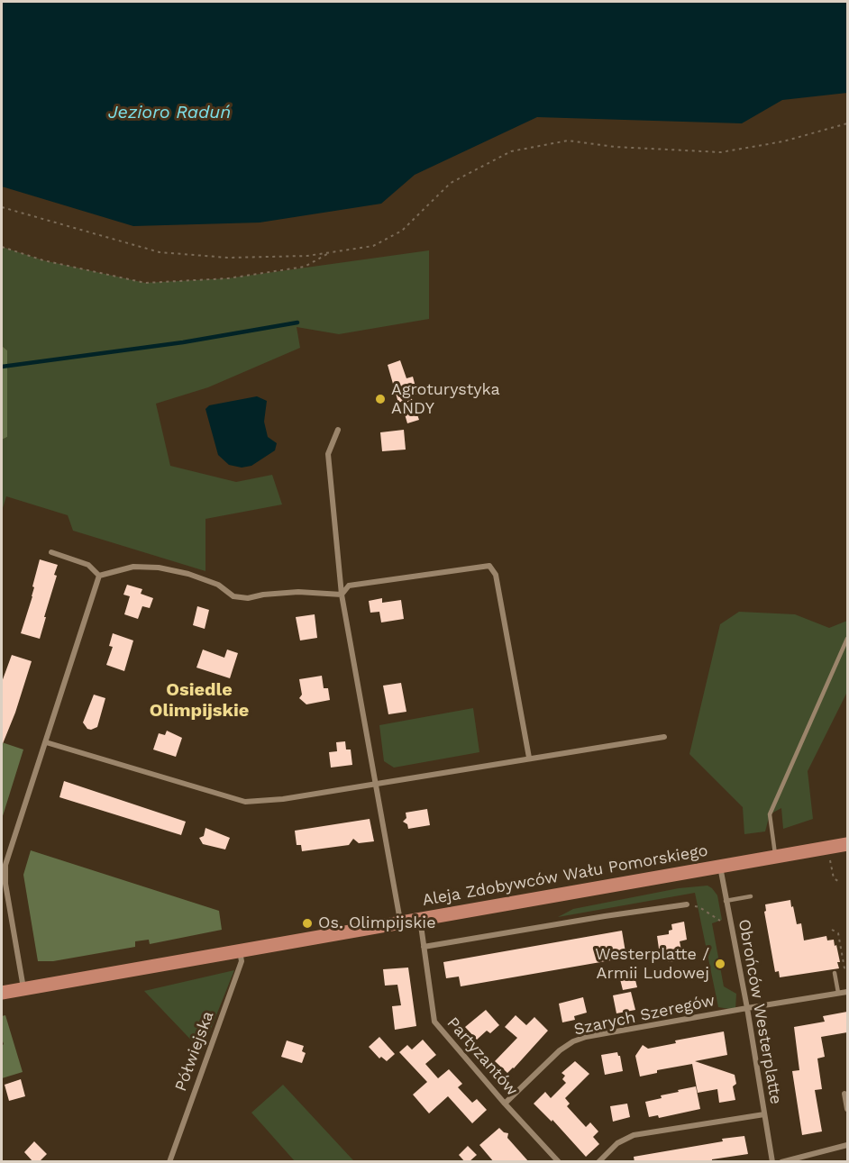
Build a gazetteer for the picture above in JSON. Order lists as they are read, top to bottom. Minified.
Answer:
{"streets":{"main road":["Aleja Zdobywców Wału Pomorskiego"],"street":["Obrońców Westerplatte","Szarych Szeregów","Półwiejska","Partyzantów"]},"crossings":[["Aleja Zdobywców Wału Pomorskiego","Obrońców Westerplatte"],["Aleja Zdobywców Wału Pomorskiego","Półwiejska"],["Aleja Zdobywców Wału Pomorskiego","Partyzantów"],["Obrońców Westerplatte","Szarych Szeregów"],["Szarych Szeregów","Partyzantów"]],"districts":["Osiedle Olimpijskie"],"water":["Jezioro Raduń"],"places":["Agroturystyka ANDY","Os. Olimpijskie","Westerplatte / Armii Ludowej"]}
